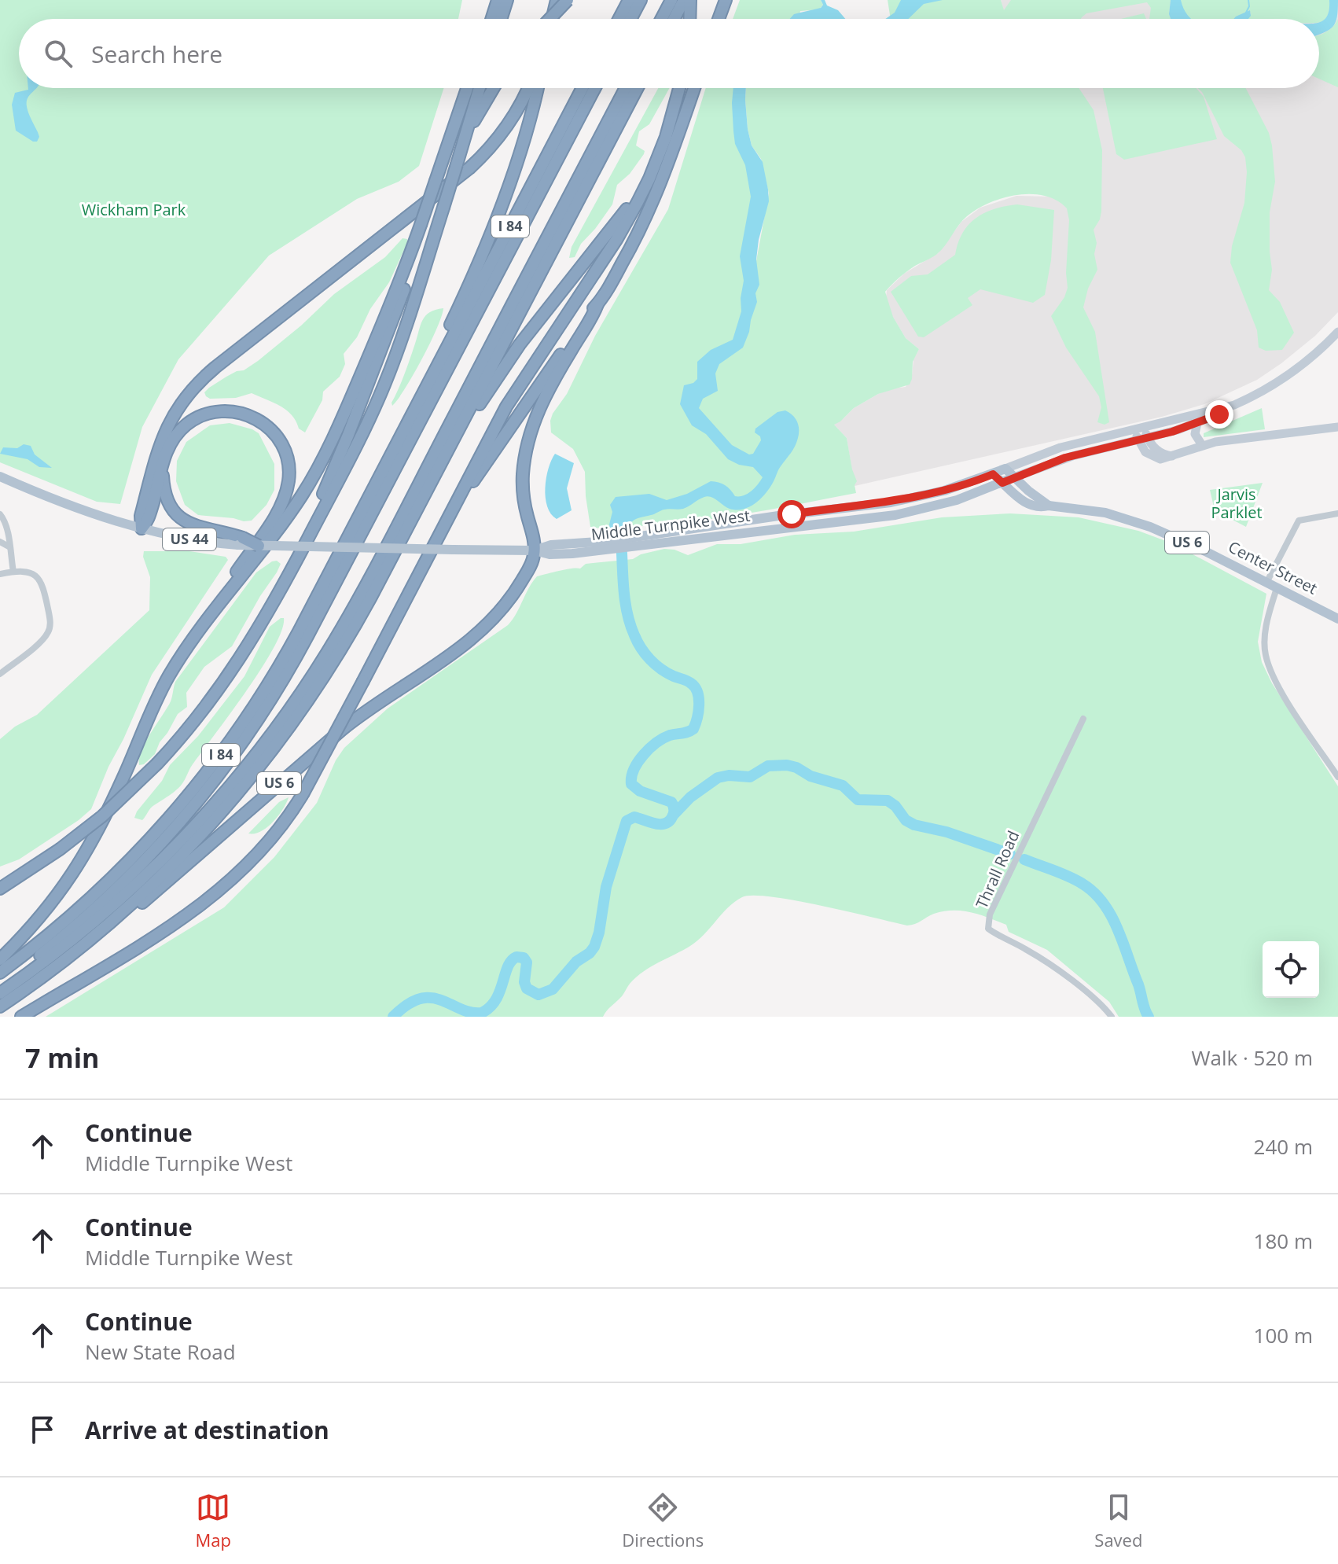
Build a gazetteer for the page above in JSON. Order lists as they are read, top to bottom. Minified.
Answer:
{"streets":{"highway":["I 84","US 6"],"main road":["Middle Turnpike West","US 44","Center Street"],"street":["Thrall Road"]},"crossings":[["I 84","US 6"],["Middle Turnpike West","US 6"],["Middle Turnpike West","Center Street"]],"parks":["Wickham Park","Jarvis Parklet"],"page":{"search":"Search here","heading":["7 min","Walk · 520 m"],"list":[["Continue","Middle Turnpike West","240 m"],["Continue","Middle Turnpike West","180 m"],["Continue","New State Road","100 m"],"Arrive at destination"],"nav":["Map","Directions","Saved"]}}
